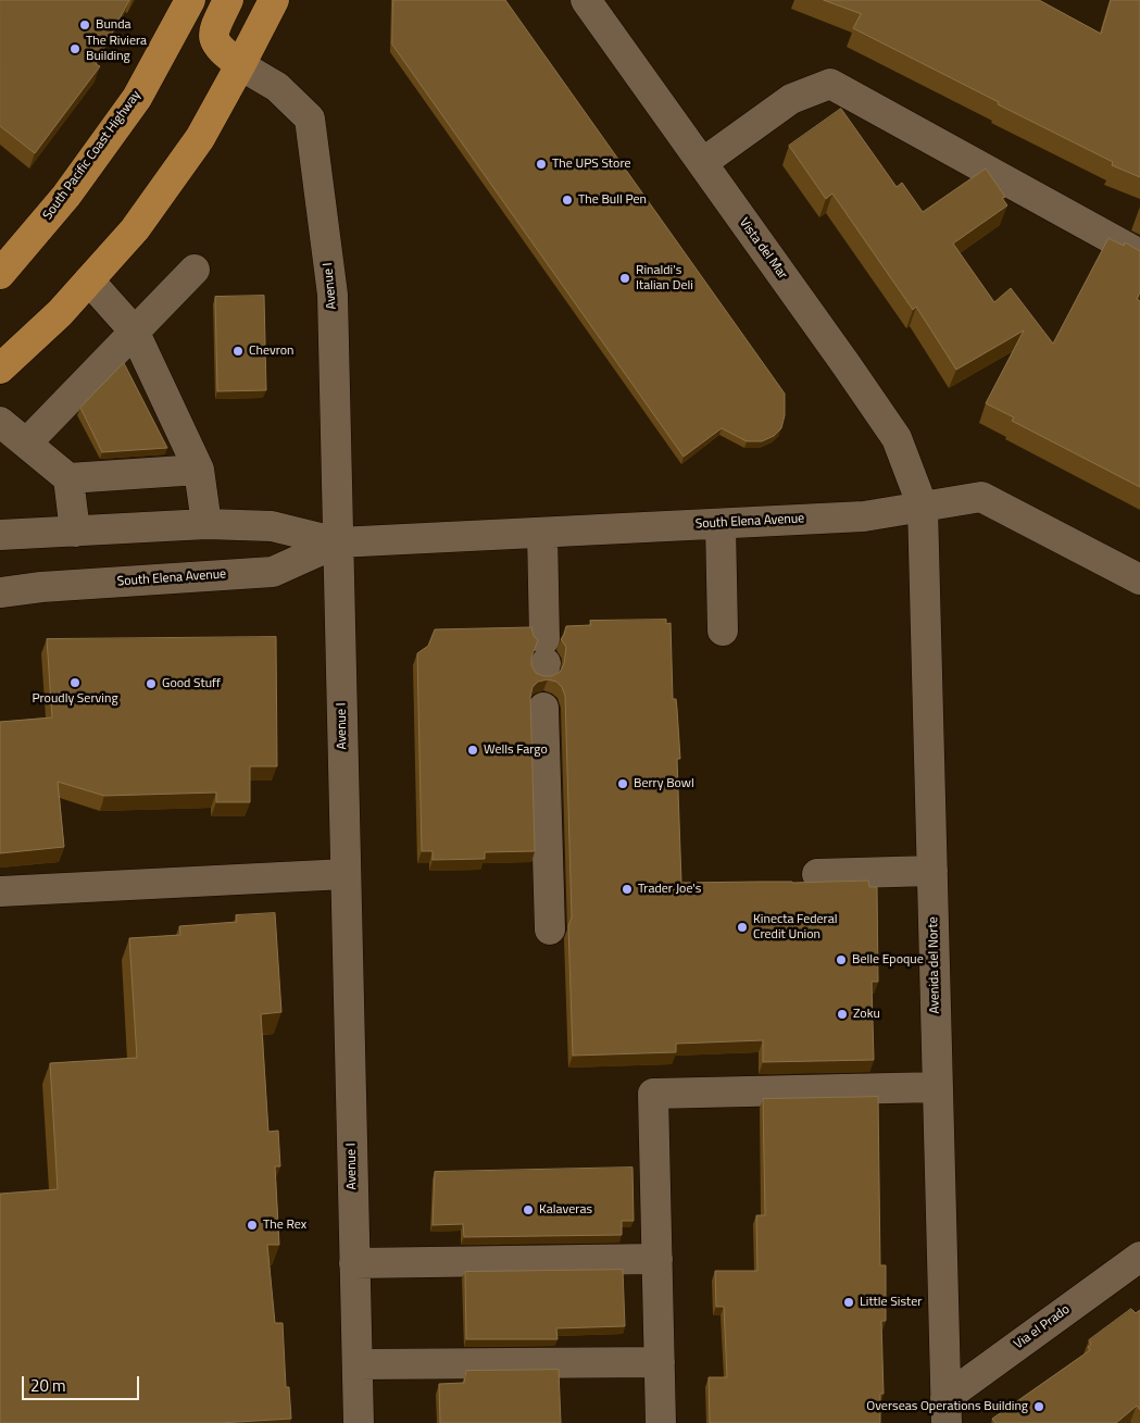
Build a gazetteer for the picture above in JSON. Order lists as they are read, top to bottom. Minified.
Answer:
{"streets":{"highway":["South Pacific Coast Highway"],"street":["Vista del Mar","Avenue I","South Elena Avenue","Avenida del Norte","Via el Prado"]},"crossings":[["Vista del Mar","South Elena Avenue"],["Vista del Mar","Avenida del Norte"],["Avenue I","South Elena Avenue"],["South Elena Avenue","Avenida del Norte"],["Avenida del Norte","Via el Prado"]],"places":["Bunda","The Riviera Building","The UPS Store","The Bull Pen","Rinaldi's Italian Deli","Chevron","Proudly Serving","Good Stuff","Wells Fargo","Berry Bowl","Trader Joe's","Kinecta Federal Credit Union","Belle Epoque","Zoku","Kalaveras","The Rex","Little Sister","Overseas Operations Building"],"scale_bar":"20 m"}
